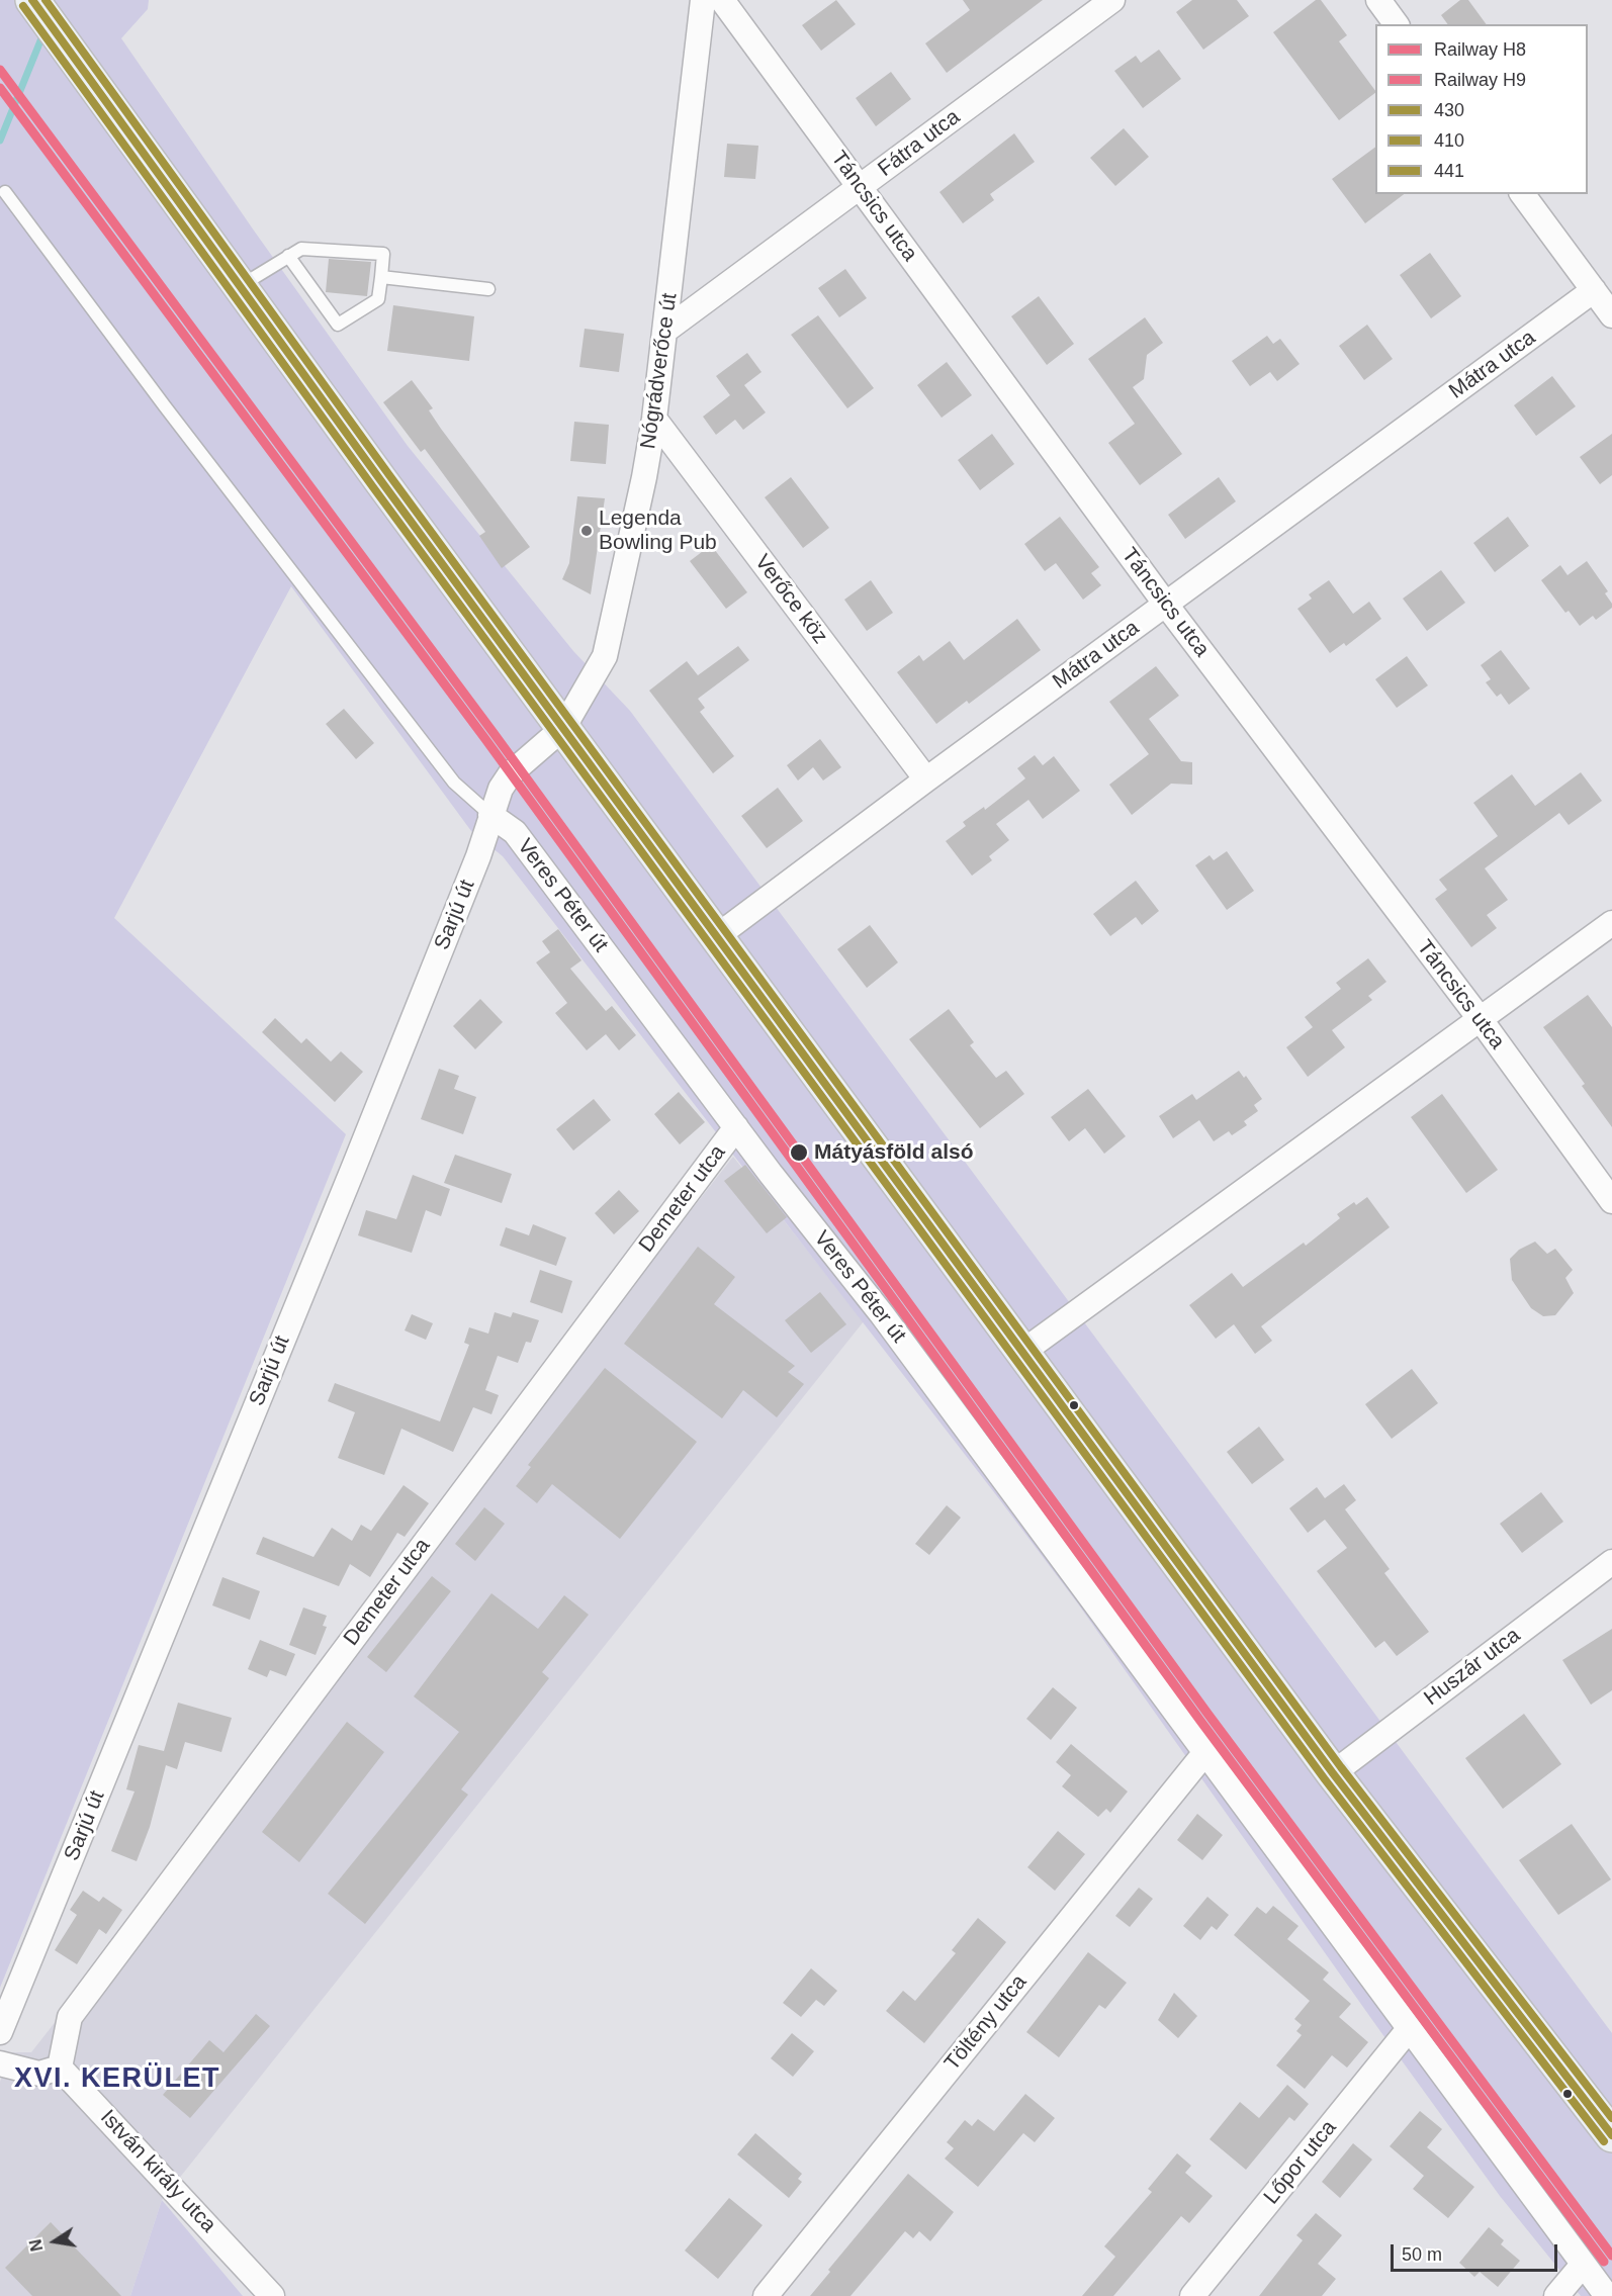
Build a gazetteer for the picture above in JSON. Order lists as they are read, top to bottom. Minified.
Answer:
{"streets":{"street":["Fátra utca","Táncsics utca","Mátra utca","Nógrádverőce út","Verőce köz","Veres Péter út","Sarjú út","Demeter utca","Huszár utca","Töltény utca","Lőpor utca","István király utca"]},"crossings":[["Fátra utca","Táncsics utca"],["Fátra utca","Nógrádverőce út"],["Táncsics utca","Mátra utca"],["Mátra utca","Verőce köz"],["Nógrádverőce út","Verőce köz"],["Nógrádverőce út","Sarjú út"],["Veres Péter út","Sarjú út"],["Veres Péter út","Demeter utca"],["Veres Péter út","Töltény utca"],["Veres Péter út","Lőpor utca"],["Demeter utca","István király utca"]],"districts":["XVI. KERÜLET"],"places":["Legenda Bowling Pub","Mátyásföld alsó"],"lines":["transit line 430","transit line 441","transit line 410","rail line H8","rail line H9"],"legend":["Railway H8","Railway H9","430","410","441"],"scale_bar":"50 m","north":"left"}
